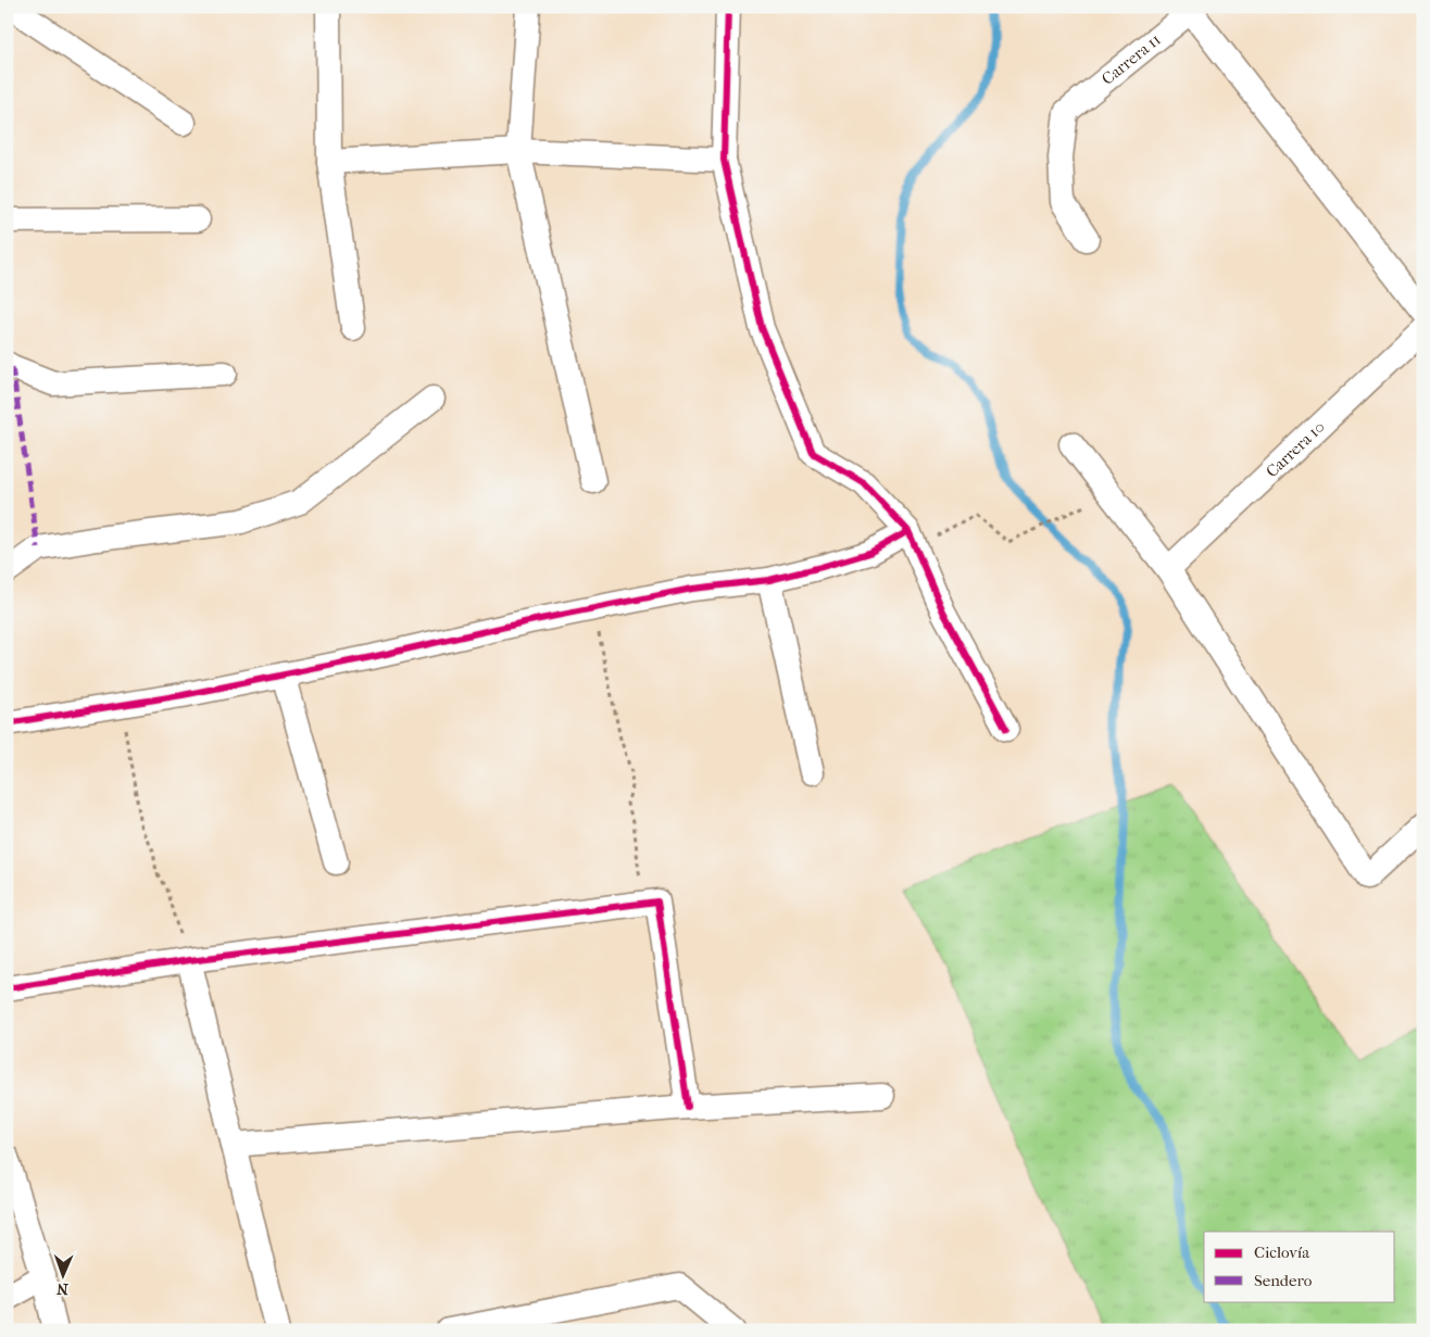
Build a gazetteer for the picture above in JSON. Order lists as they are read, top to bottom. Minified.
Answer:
{"streets":{"street":["Carrera 11","Carrera 10"]},"legend":["Ciclovía","Sendero"],"north":"bottom"}
